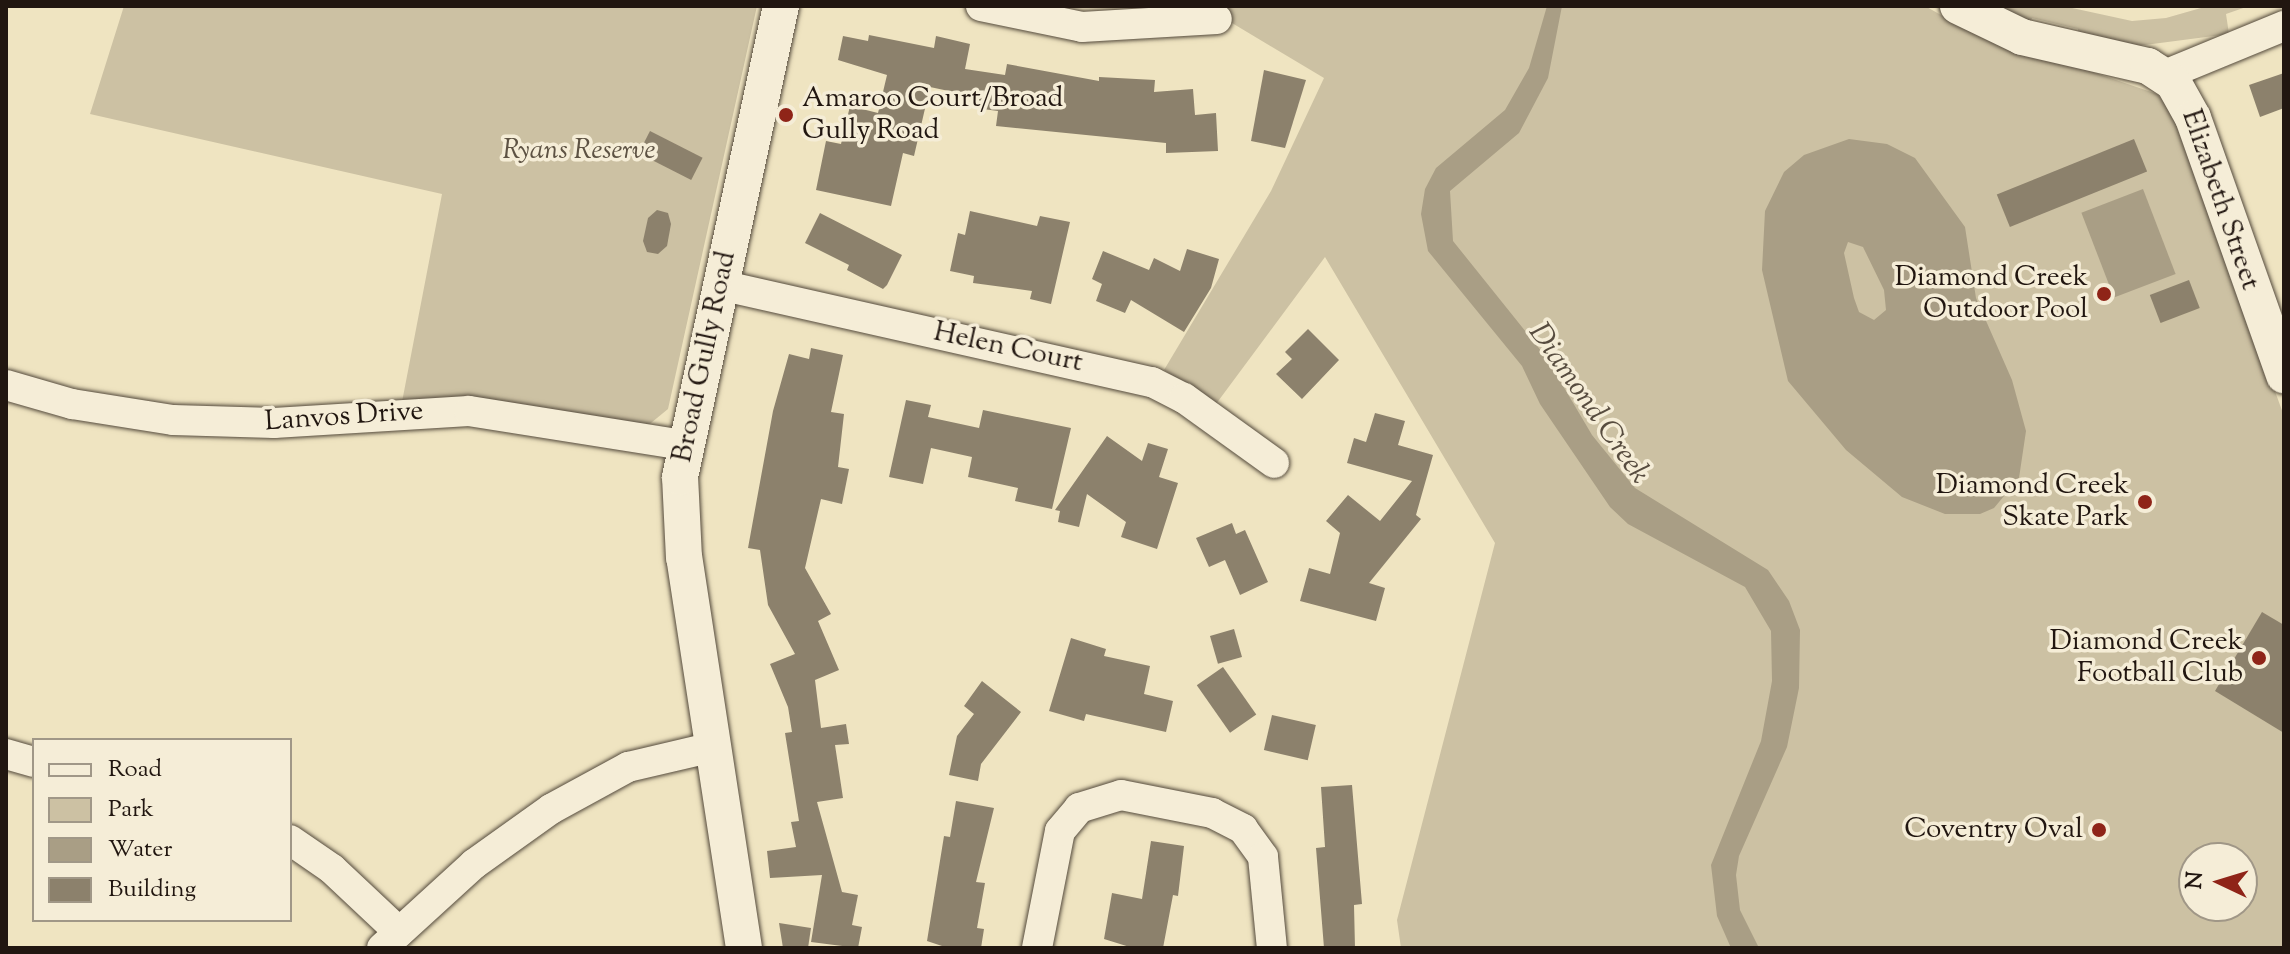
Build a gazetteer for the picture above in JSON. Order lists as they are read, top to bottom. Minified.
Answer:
{"streets":{"street":["Elizabeth Street","Helen Court","Broad Gully Road","Lanvos Drive"]},"crossings":[["Helen Court","Broad Gully Road"],["Broad Gully Road","Lanvos Drive"]],"water":["Diamond Creek"],"parks":["Ryans Reserve"],"places":["Amaroo Court/Broad Gully Road","Diamond Creek Outdoor Pool","Diamond Creek Skate Park","Diamond Creek Football Club","Coventry Oval"],"legend":["Road","Park","Water","Building"],"north":"left"}
